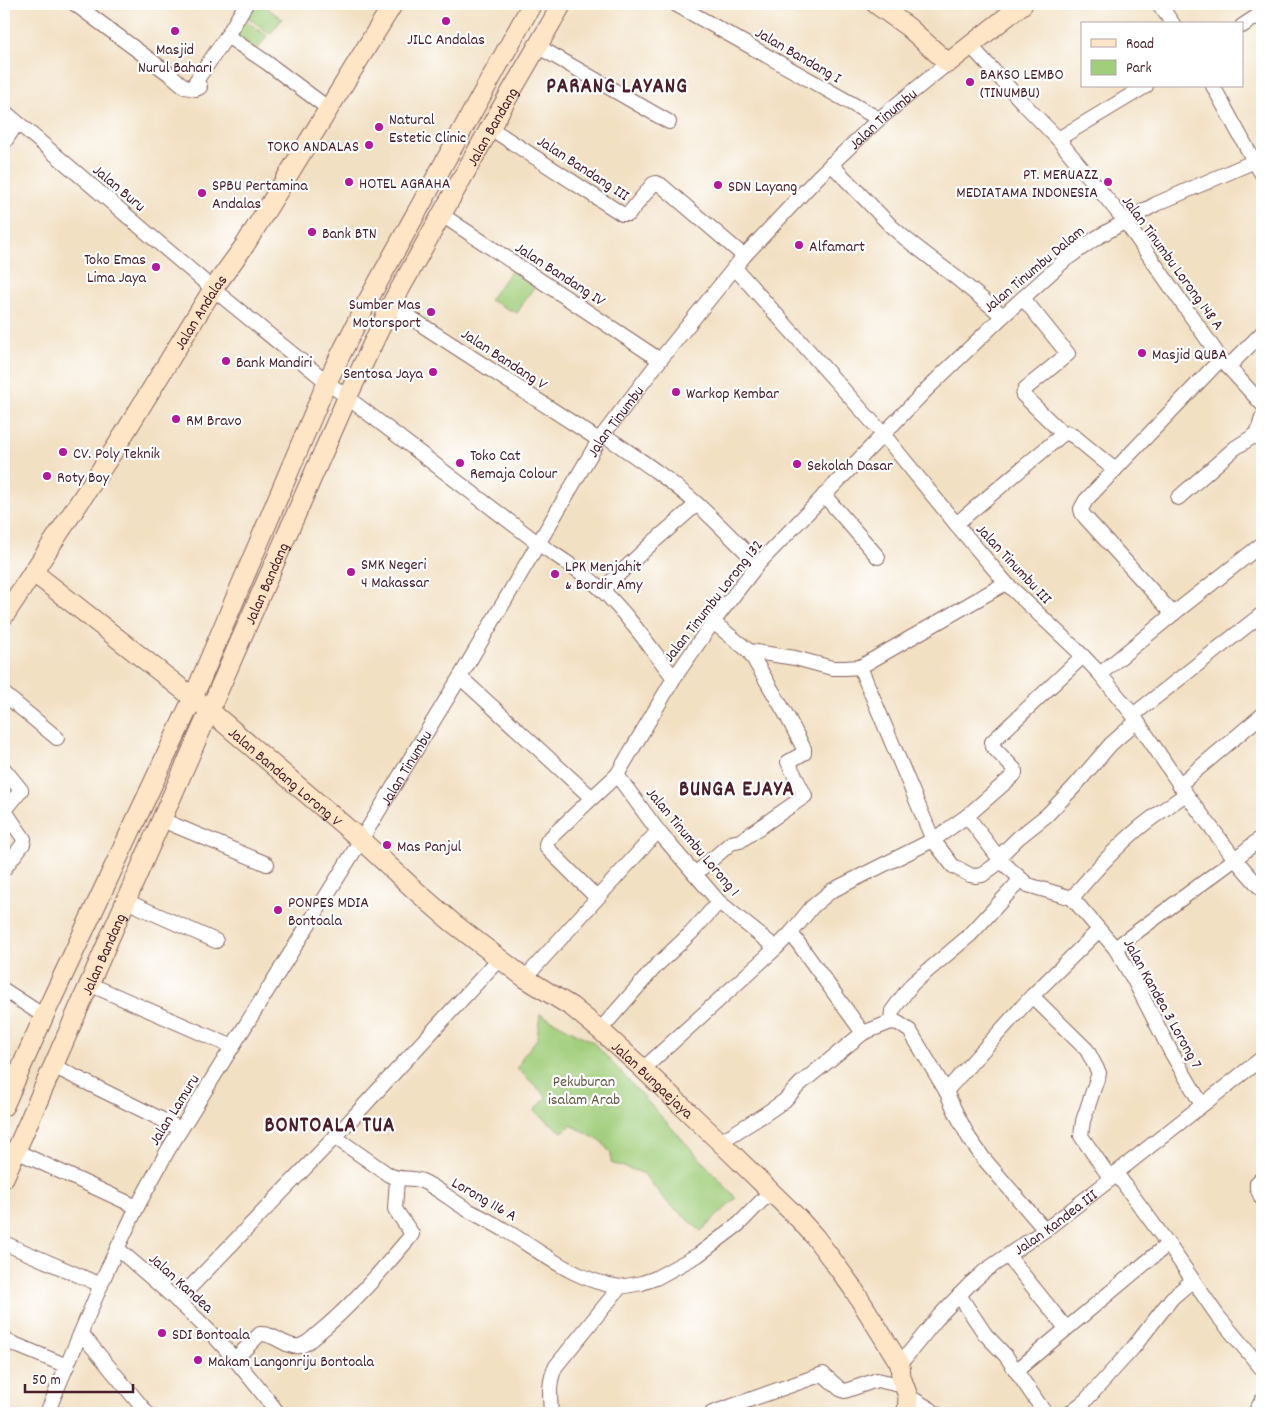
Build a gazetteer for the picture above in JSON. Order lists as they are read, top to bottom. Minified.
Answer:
{"streets":{"main road":["Jalan Bandang","Jalan Andalas","Jalan Bandang Lorong V","Jalan Bungaejaya"],"street":["Jalan Bandang I","Jalan Tinumbu","Jalan Bandang III","Jalan Buru","Jalan Tinumbu Lorong 148 A","Jalan Tinumbu Dalam","Jalan Bandang IV","Jalan Bandang V","Jalan Tinumbu III","Jalan Tinumbu Lorong 132","Jalan Tinumbu Lorong 1","Jalan Kandea 3 Lorong 7","Jalan Lamuru","Lorong 116 A","Jalan Kandea III","Jalan Kandea"]},"crossings":[["Jalan Bandang I","Jalan Tinumbu"],["Jalan Tinumbu","Jalan Bandang III"],["Jalan Tinumbu","Jalan Buru"],["Jalan Tinumbu","Jalan Bandang IV"],["Jalan Tinumbu","Jalan Bandang V"],["Jalan Tinumbu","Jalan Tinumbu III"],["Jalan Tinumbu","Jalan Bandang Lorong V"],["Jalan Tinumbu","Jalan Bungaejaya"],["Jalan Tinumbu","Jalan Lamuru"],["Jalan Bandang","Jalan Bandang III"],["Jalan Bandang","Jalan Buru"],["Jalan Bandang","Jalan Bandang IV"],["Jalan Bandang","Jalan Bandang V"],["Jalan Bandang","Jalan Bandang Lorong V"],["Jalan Buru","Jalan Andalas"],["Jalan Buru","Jalan Tinumbu Lorong 132"],["Jalan Tinumbu Lorong 148 A","Jalan Tinumbu Dalam"],["Jalan Tinumbu Dalam","Jalan Tinumbu III"],["Jalan Tinumbu Dalam","Jalan Tinumbu Lorong 132"],["Jalan Bandang V","Jalan Tinumbu Lorong 132"],["Jalan Tinumbu III","Jalan Tinumbu Lorong 132"],["Jalan Tinumbu Lorong 132","Jalan Tinumbu Lorong 1"],["Jalan Bandang Lorong V","Jalan Bungaejaya"],["Jalan Bandang Lorong V","Jalan Lamuru"],["Jalan Kandea 3 Lorong 7","Jalan Kandea III"],["Jalan Bungaejaya","Jalan Lamuru"],["Jalan Bungaejaya","Jalan Kandea III"],["Jalan Lamuru","Jalan Kandea"]],"districts":["PARANG LAYANG","BUNGA EJAYA","BONTOALA TUA"],"parks":["Pekuburan isalam Arab"],"places":["JILC Andalas","Masjid Nurul Bahari","BAKSO LEMBO (TINUMBU)","Natural Estetic Clinic","TOKO ANDALAS","HOTEL AGRAHA","PT. MERUAZZ MEDIATAMA INDONESIA","SDN Layang","SPBU Pertamina Andalas","Bank BTN","Alfamart","Toko Emas Lima Jaya","Sumber Mas Motorsport","Masjid QUBA","Bank Mandiri","Sentosa Jaya","Warkop Kembar","RM Bravo","CV. Poly Teknik","Toko Cat Remaja Colour","Sekolah Dasar","Roty Boy","SMK Negeri 4 Makassar","LPK Menjahit & Bordir Amy","Mas Panjul","PONPES MDIA Bontoala","SDI Bontoala","Makam Langonriju Bontoala"],"legend":["Road","Park"],"scale_bar":"50 m"}
